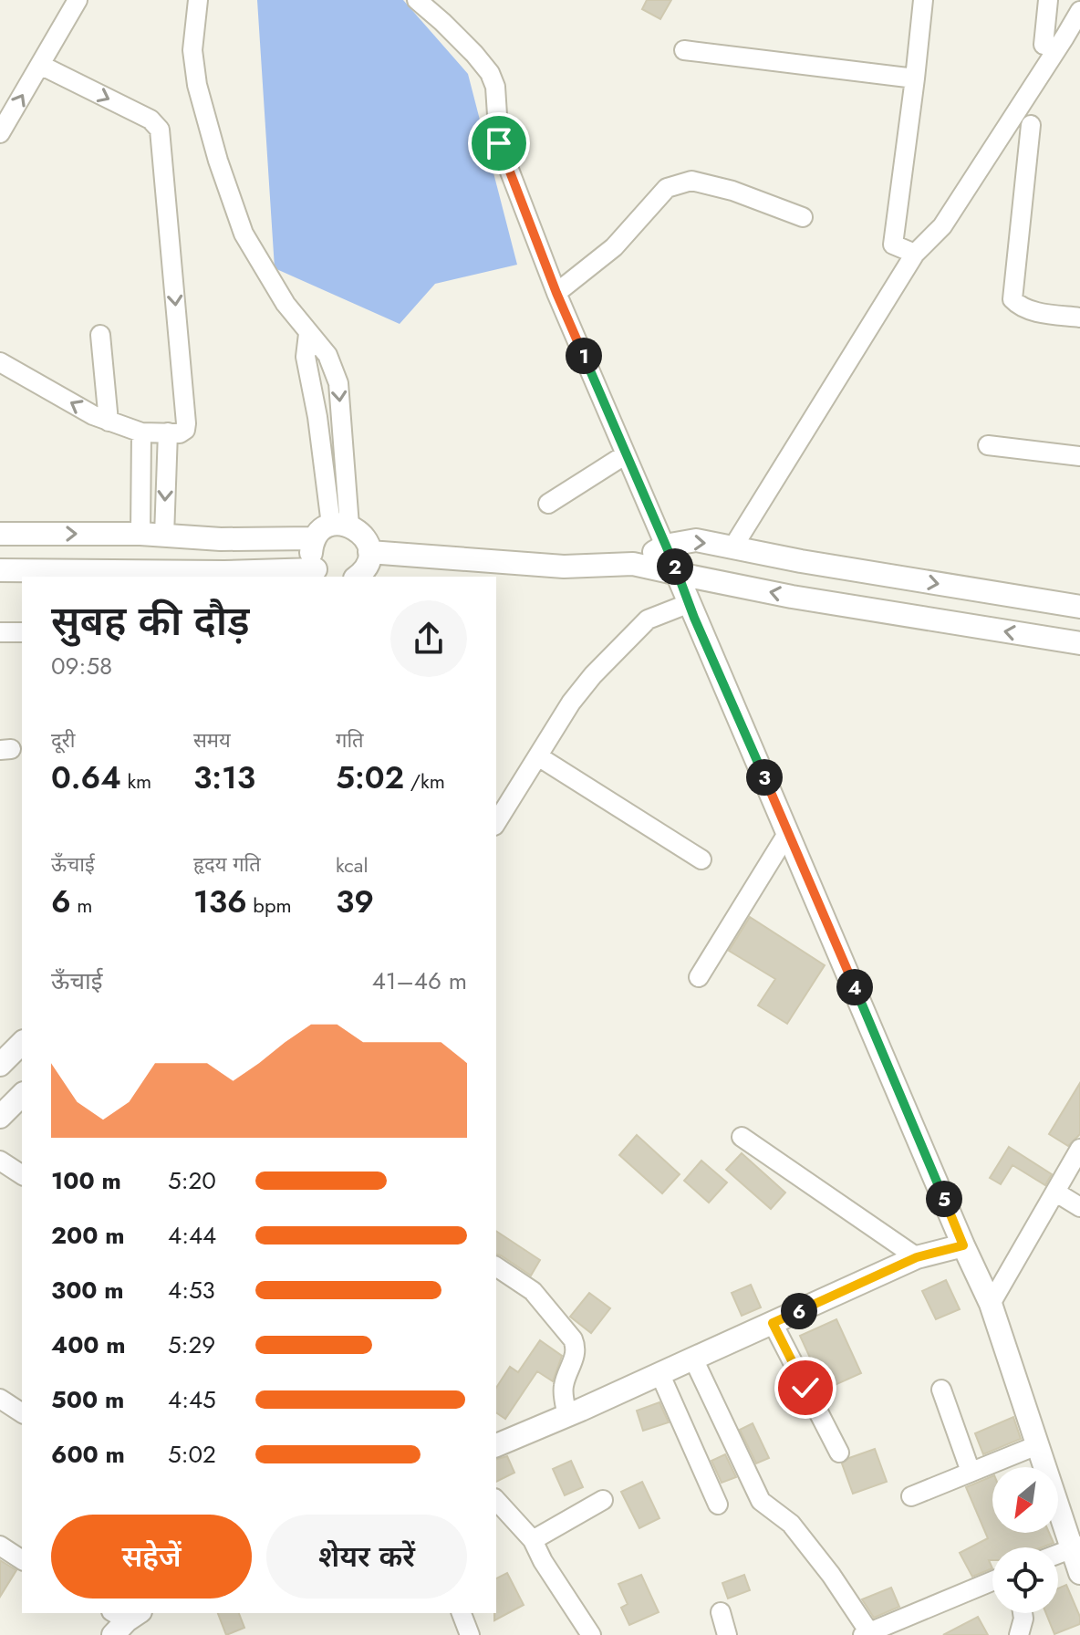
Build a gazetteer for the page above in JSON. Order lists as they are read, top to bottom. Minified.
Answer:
{"north":"bottom left","page":{"pins":["1","2","3","4","5","6"],"heading":["सुबह की दौड़","09:58"],"stats":[["दूरी","0.64 km"],["समय","3:13"],["गति","5:02 /km"],["ऊँचाई","6 m"],["हृदय गति","136 bpm"],["kcal","39"]],"chart":["ऊँचाई","41–46 m"],"list":[{"name":"100 m","note":"5:20"},{"name":"200 m","note":"4:44"},{"name":"300 m","note":"4:53"},{"name":"400 m","note":"5:29"},{"name":"500 m","note":"4:45"},{"name":"600 m","note":"5:02"}],"buttons":["सहेजें","शेयर करें"]}}
